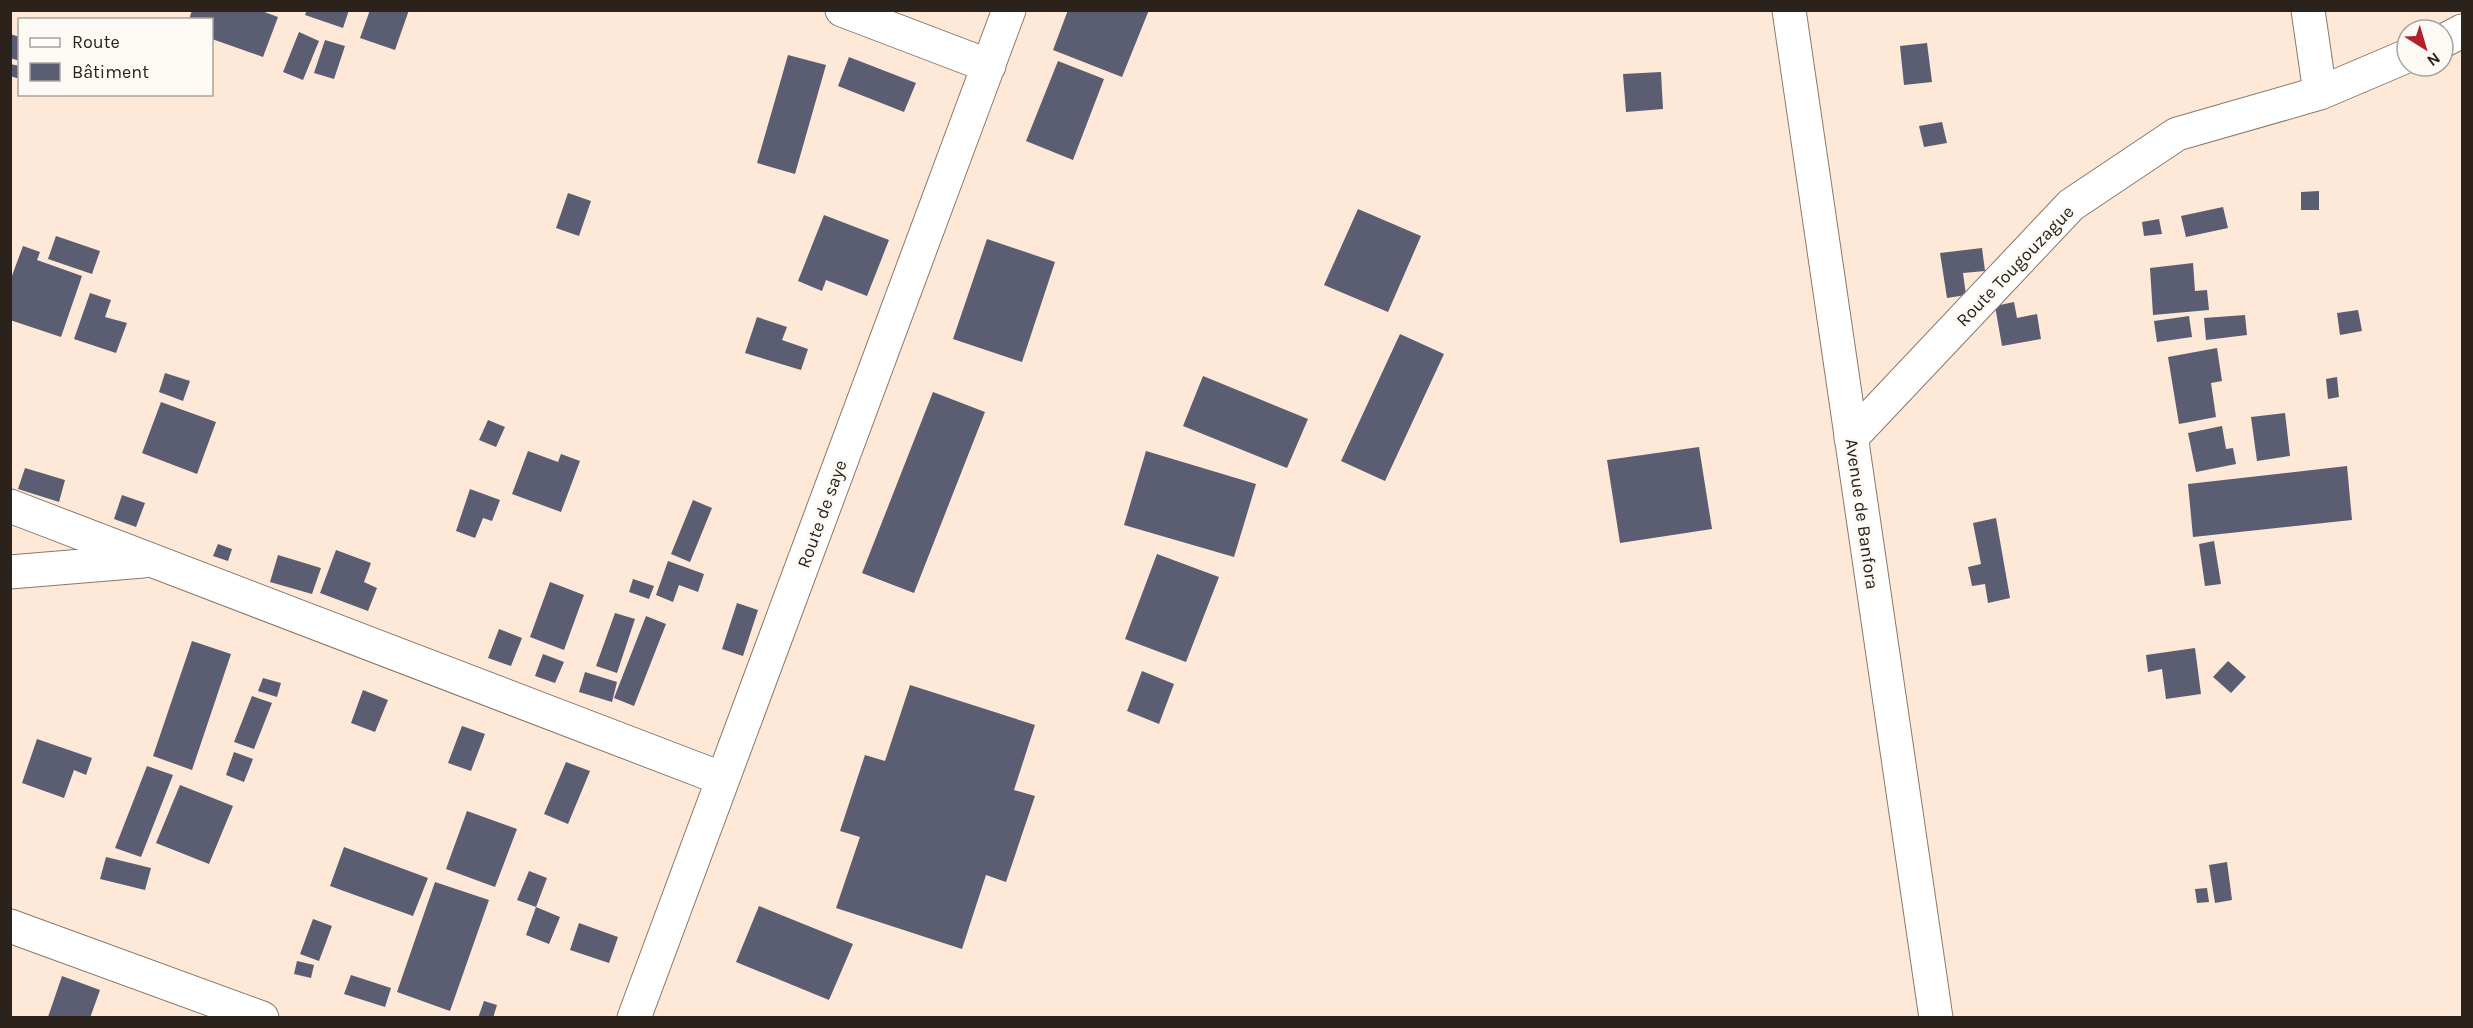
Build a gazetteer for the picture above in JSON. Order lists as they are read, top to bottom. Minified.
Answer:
{"streets":{"street":["Route Tougouzague","Route de saye","Avenue de Banfora"]},"crossings":[["Route Tougouzague","Avenue de Banfora"]],"legend":["Route","Bâtiment"],"north":"bottom right"}
